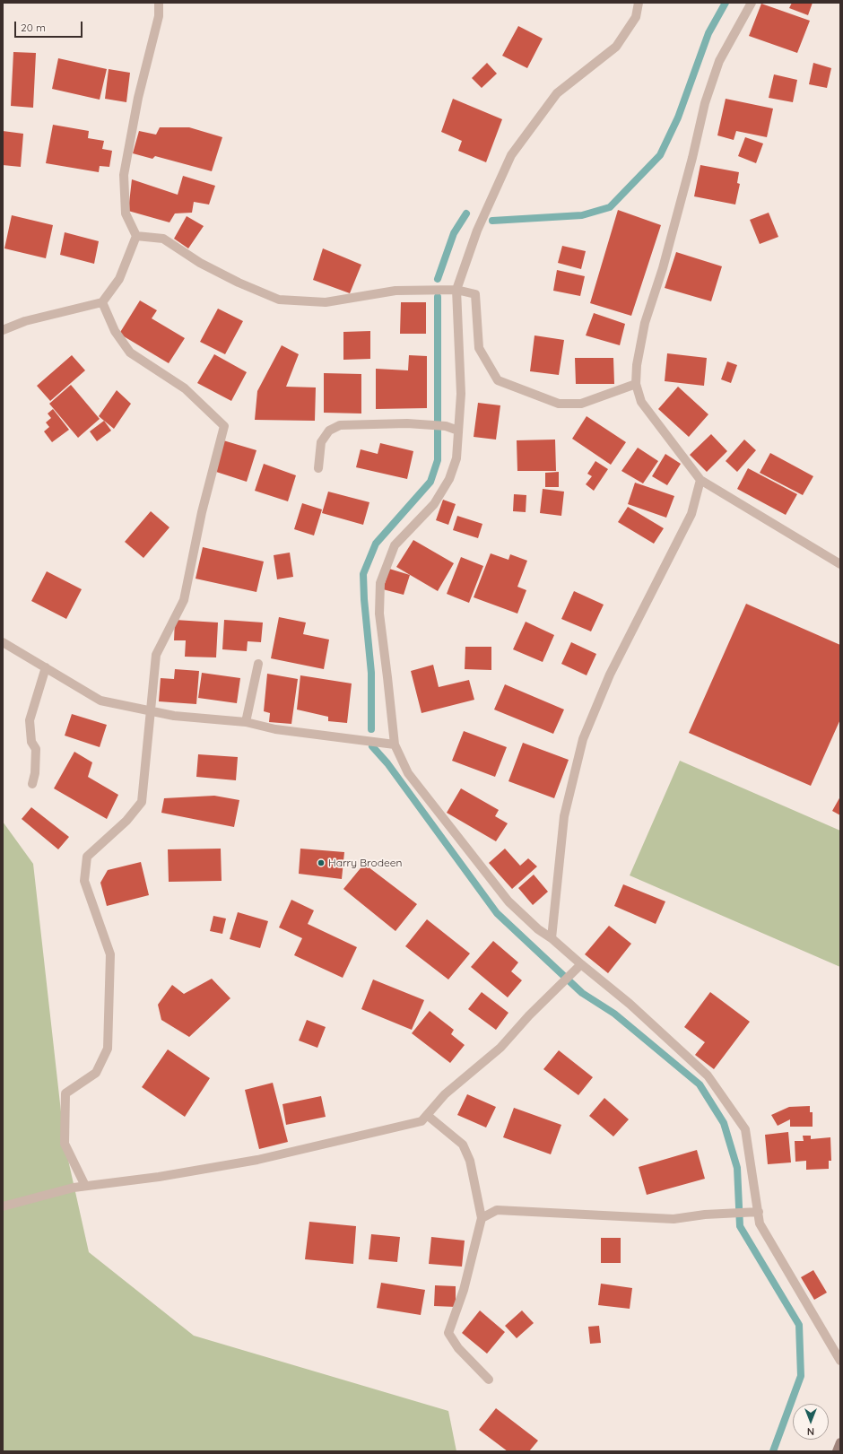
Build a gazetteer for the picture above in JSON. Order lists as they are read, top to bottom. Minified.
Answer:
{"places":["Harry Brodeen"],"scale_bar":"20 m","north":"bottom"}
